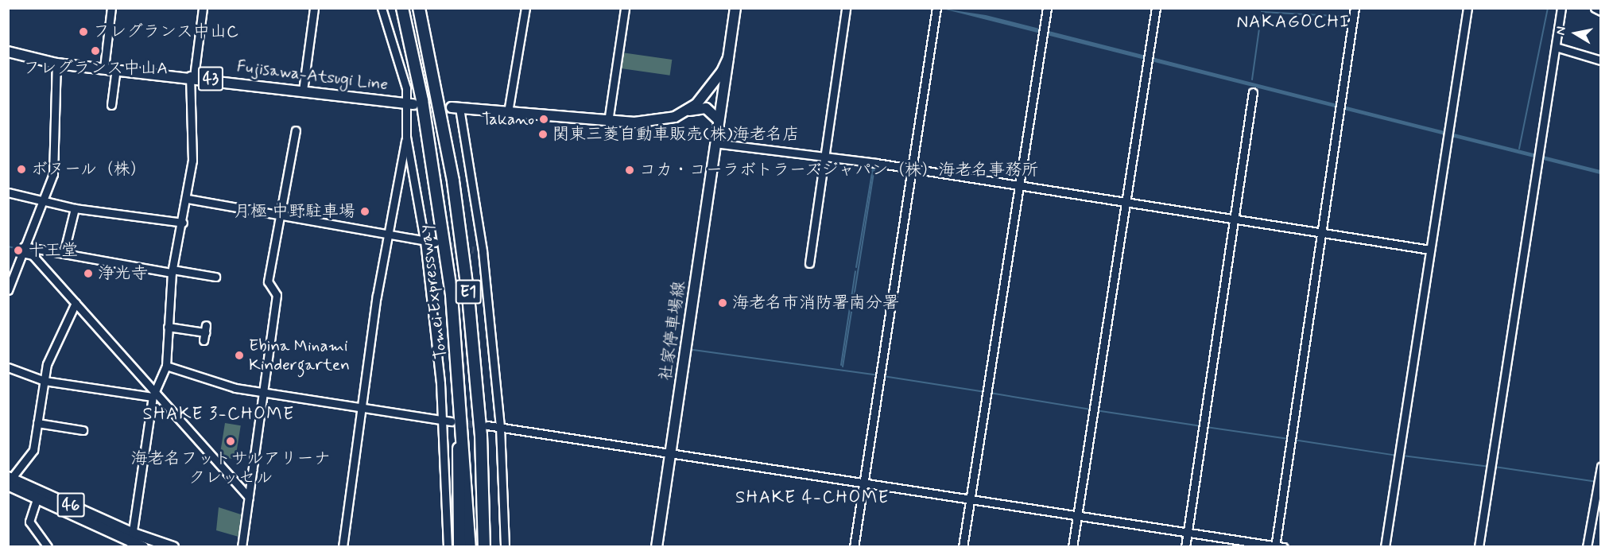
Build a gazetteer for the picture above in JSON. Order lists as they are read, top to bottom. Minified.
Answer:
{"streets":{"highway":["Tomei Expressway","E1"],"main road":["Fujisawa-Atsugi Line","43","社家停車場線","46"]},"crossings":[["Fujisawa-Atsugi Line","Tomei Expressway"]],"districts":["NAKAGOCHI","SHAKE 3-CHOME","SHAKE 4-CHOME"],"places":["フレグランス中山C","フレグランス中山A","Takano","関東三菱自動車販売(株)海老名店","ボヌール（株）","コカ・コーラボトラーズジャパン（株）海老名事務所","月極 中野駐車場","十王堂","浄光寺","海老名市消防署南分署","Ebina Minami Kindergarten","海老名フットサルアリーナ クレッセル"],"north":"left"}
